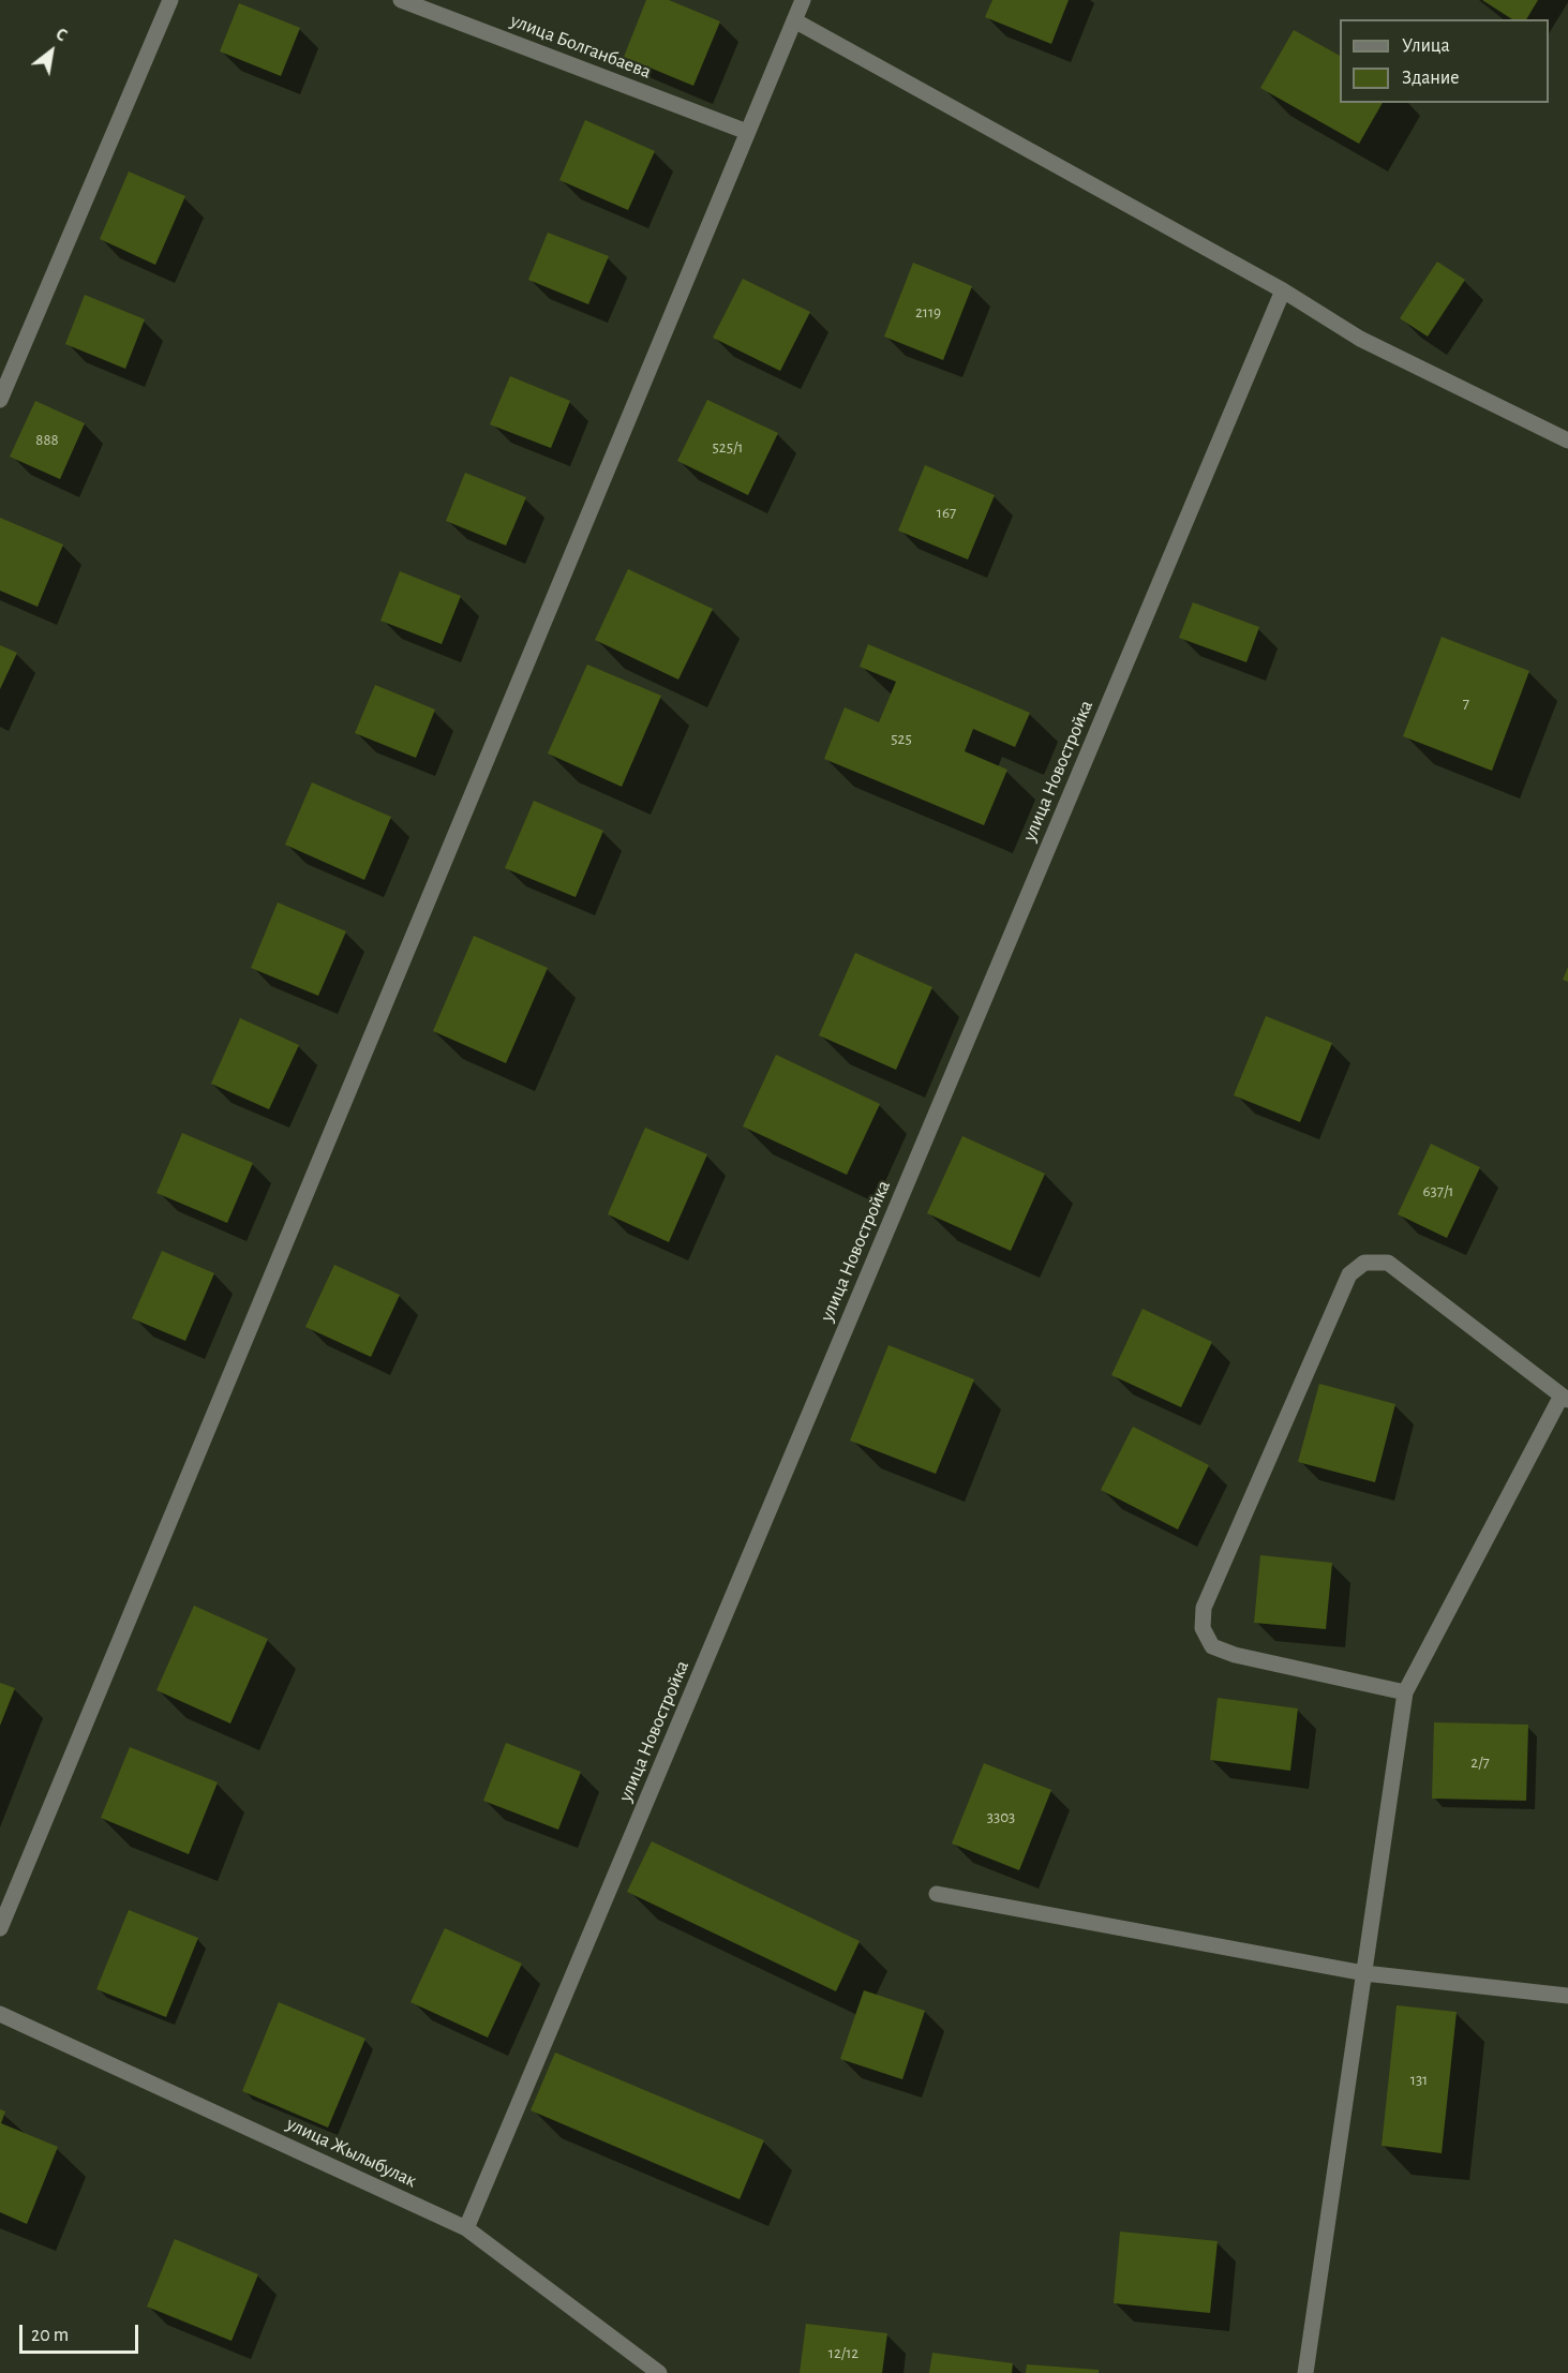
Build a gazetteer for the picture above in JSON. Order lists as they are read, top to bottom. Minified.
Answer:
{"streets":{"street":["улица Болганбаева","улица Новостройка","улица Жылыбулак"]},"crossings":[["улица Новостройка","улица Жылыбулак"]],"house_numbers":["2119","888","525/1","167","7","525","637/1","2/7","3303","131","12/12"],"legend":["Улица","Здание"],"scale_bar":"20 m","north":"top right"}
